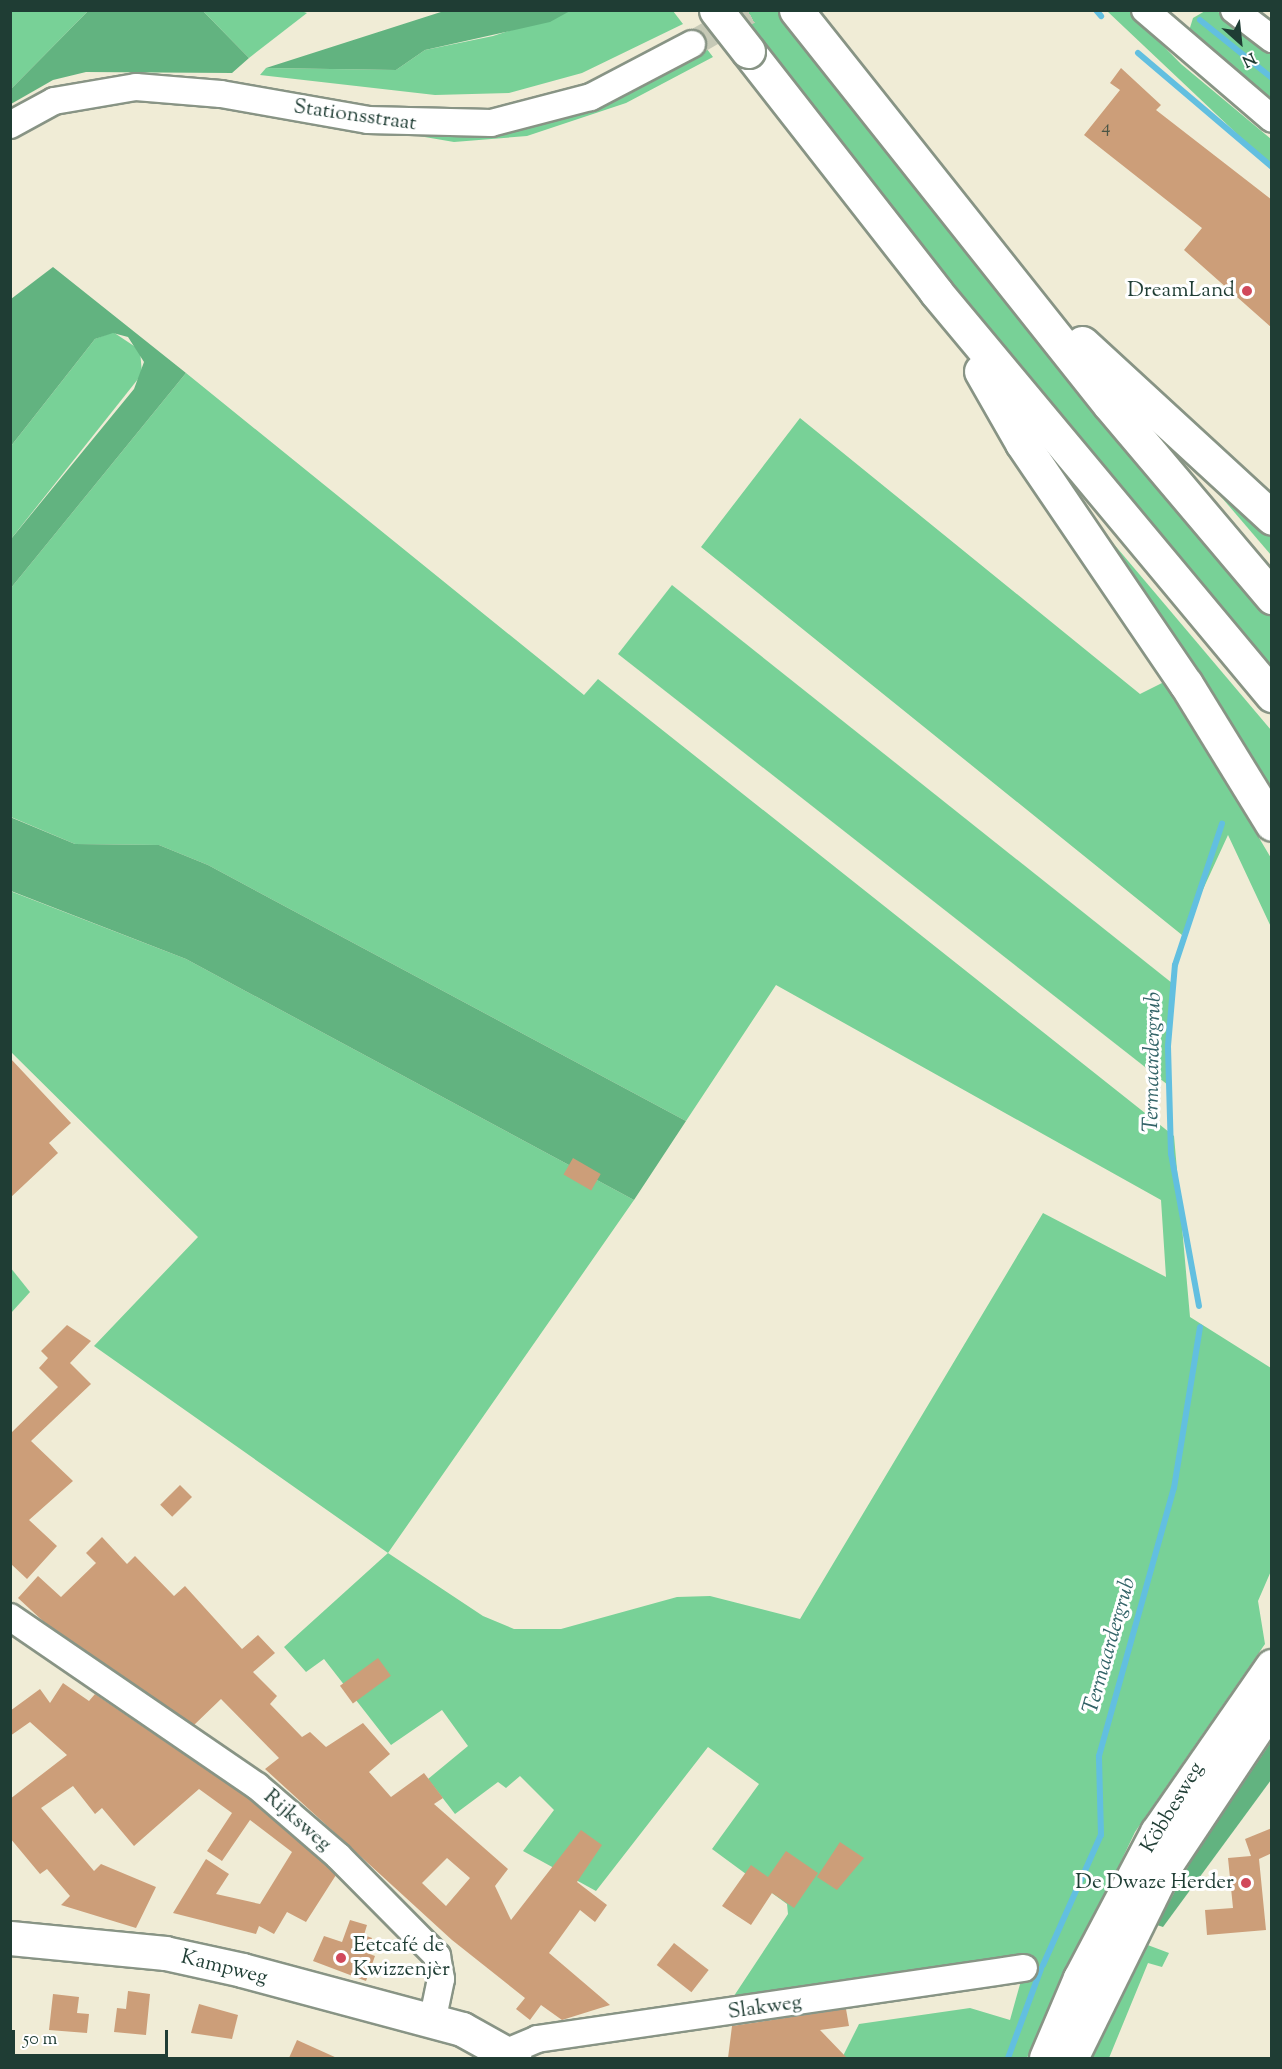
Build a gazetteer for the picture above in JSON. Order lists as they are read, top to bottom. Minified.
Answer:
{"streets":{"main road":["Köbbesweg","Kampweg"],"street":["Stationsstraat","Rijksweg","Slakweg"]},"crossings":[["Rijksweg","Kampweg"]],"water":["Termaardergrub"],"places":["DreamLand","De Dwaze Herder","Eetcafé de Kwizzenjèr"],"house_numbers":["4"],"scale_bar":"50 m","north":"bottom right"}
